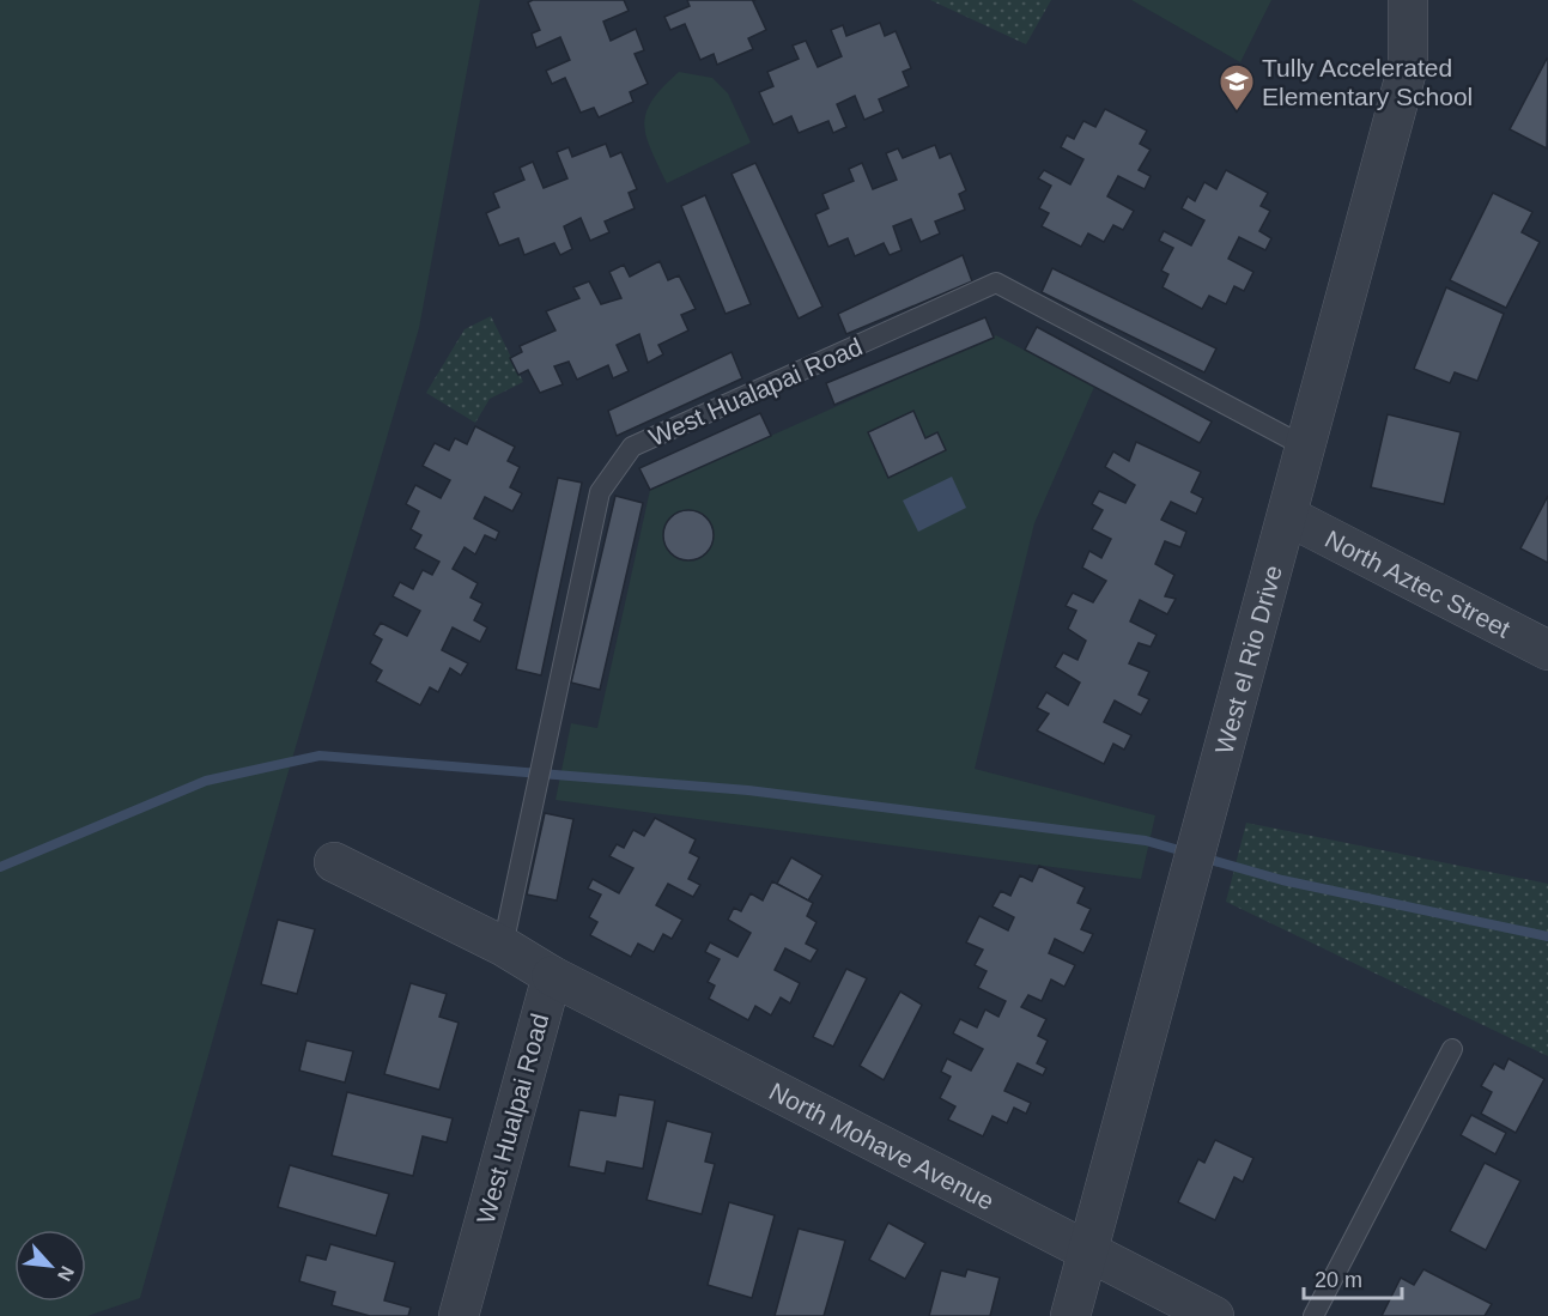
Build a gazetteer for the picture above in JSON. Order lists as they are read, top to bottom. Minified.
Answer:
{"streets":{"street":["North Aztec Street","West el Rio Drive","West Hualpai Road","North Mohave Avenue"],"lane":["West Hualapai Road"]},"crossings":[["West Hualapai Road","West el Rio Drive"],["North Aztec Street","West el Rio Drive"],["West el Rio Drive","North Mohave Avenue"],["West Hualpai Road","North Mohave Avenue"]],"places":{"school or university":["Tully Accelerated Elementary School"]},"scale_bar":"20 m","north":"bottom right"}
